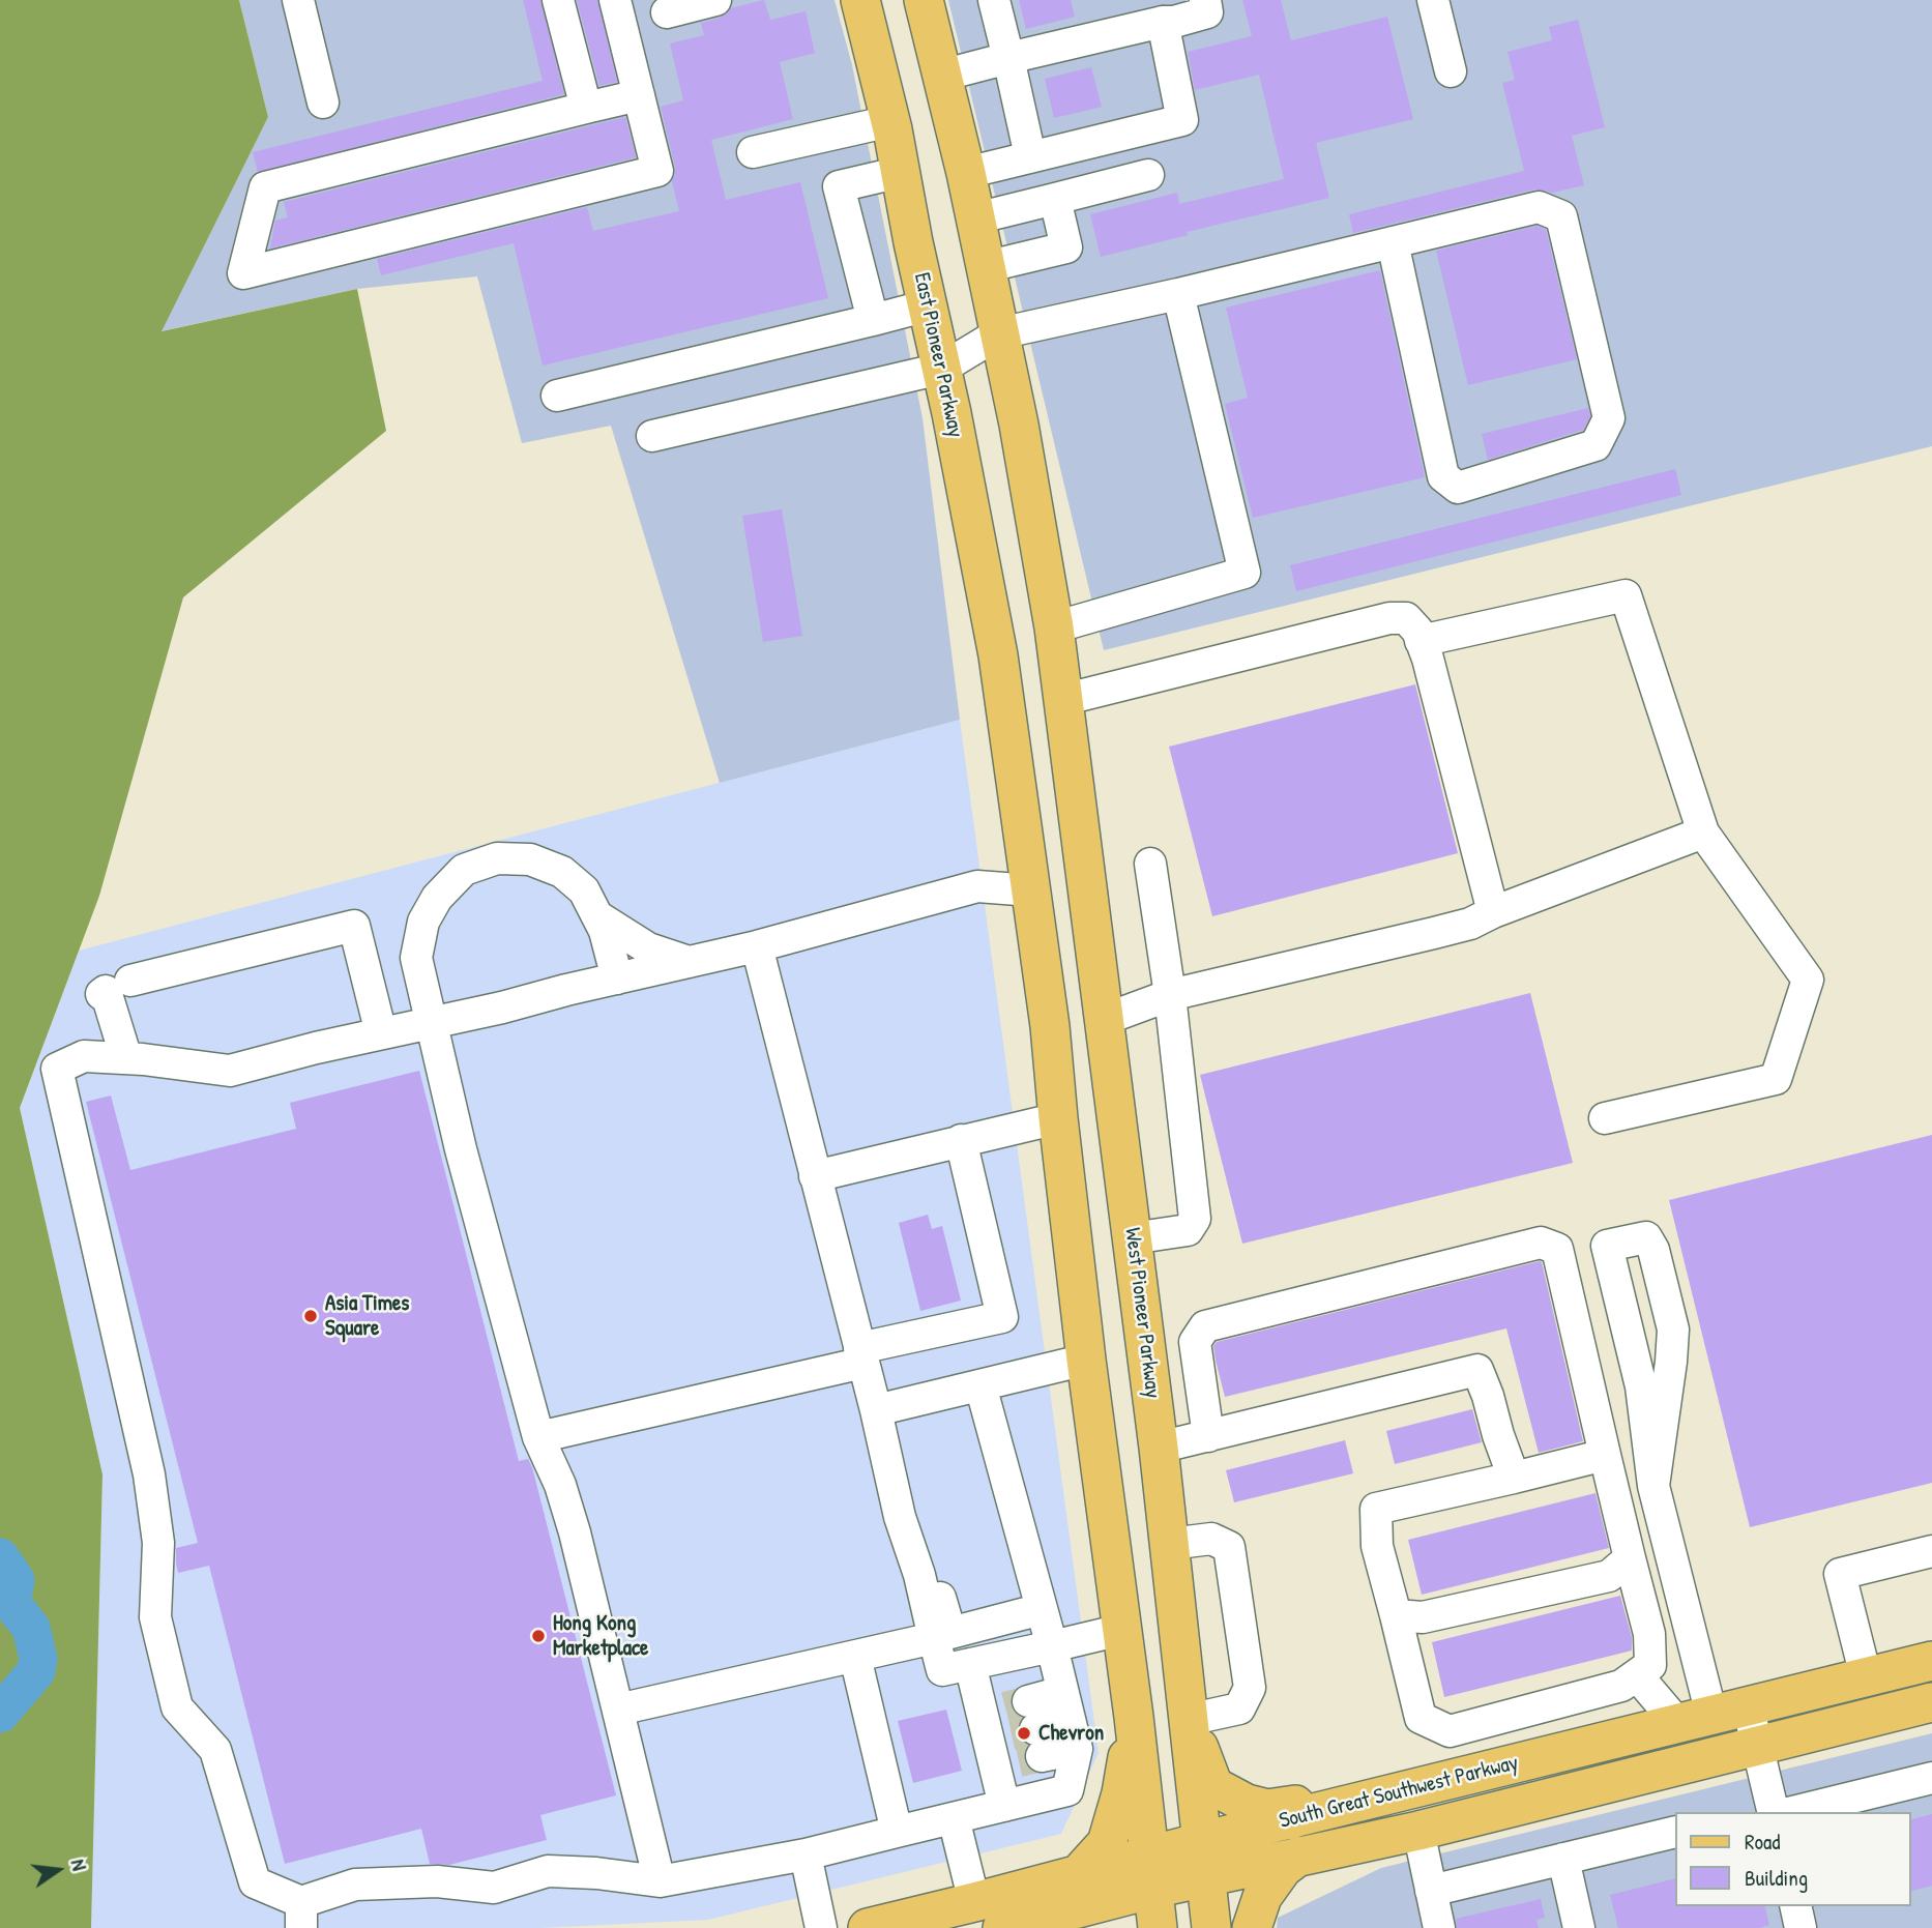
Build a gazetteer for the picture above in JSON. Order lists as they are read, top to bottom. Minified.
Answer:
{"streets":{"main road":["East Pioneer Parkway","West Pioneer Parkway","South Great Southwest Parkway"]},"crossings":[["West Pioneer Parkway","South Great Southwest Parkway"]],"places":["Asia Times Square","Hong Kong Marketplace","Chevron"],"legend":["Road","Building"],"north":"right"}
